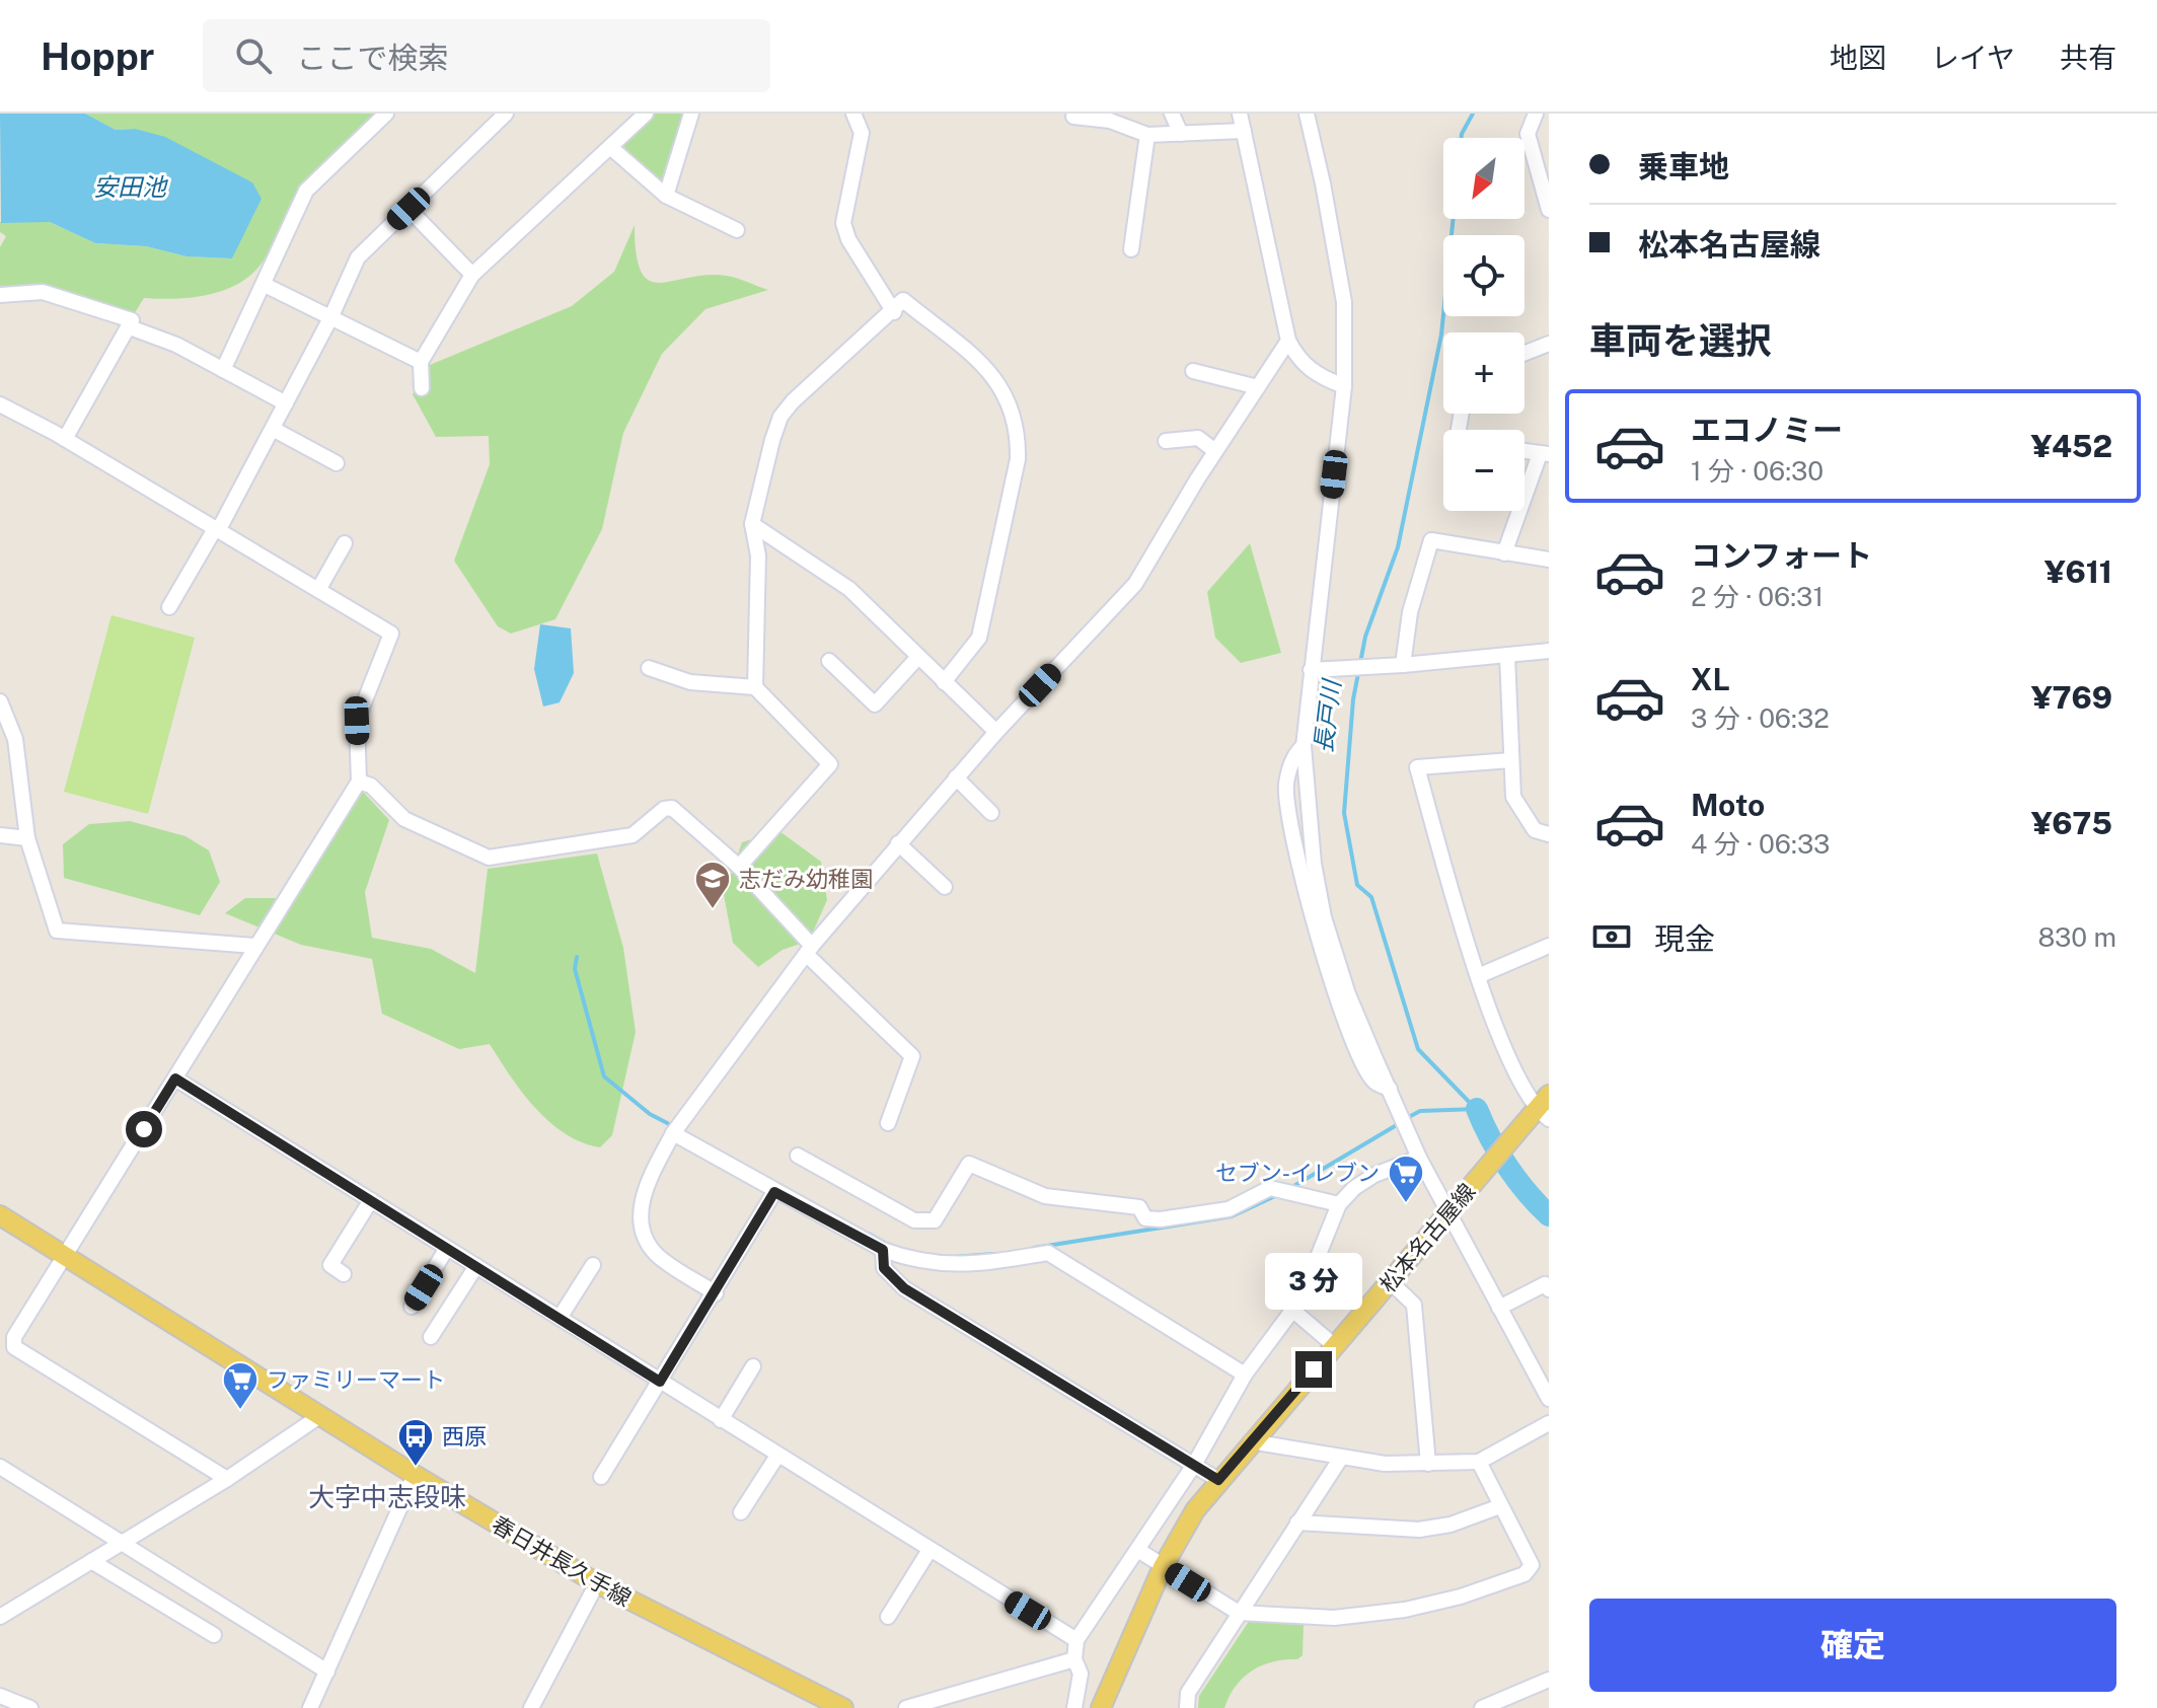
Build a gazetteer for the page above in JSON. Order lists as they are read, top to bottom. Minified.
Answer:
{"streets":{"main road":["松本名古屋線","春日井長久手線"]},"districts":["大字中志段味"],"water":["安田池","長戸川"],"places":{"school or university":["志だみ幼稚園"],"supermarket":["セブン-イレブン","ファミリーマート"],"bus stop":["西原"]},"north":"bottom left","page":{"header":"Hoppr","search":"ここで検索","nav":["地図","レイヤ","共有"],"banner":["乗車地","松本名古屋線"],"map_buttons":["+","−"],"heading":"車両を選択","list":[{"name":"エコノミー","note":"1 分 · 06:30","value":"¥452"},{"name":"コンフォート","note":"2 分 · 06:31","value":"¥611"},{"name":"XL","note":"3 分 · 06:32","value":"¥769"},{"name":"Moto","note":"4 分 · 06:33","value":"¥675"}],"pay":["現金","830 m"],"bubble":"3 分","buttons":"確定"}}
